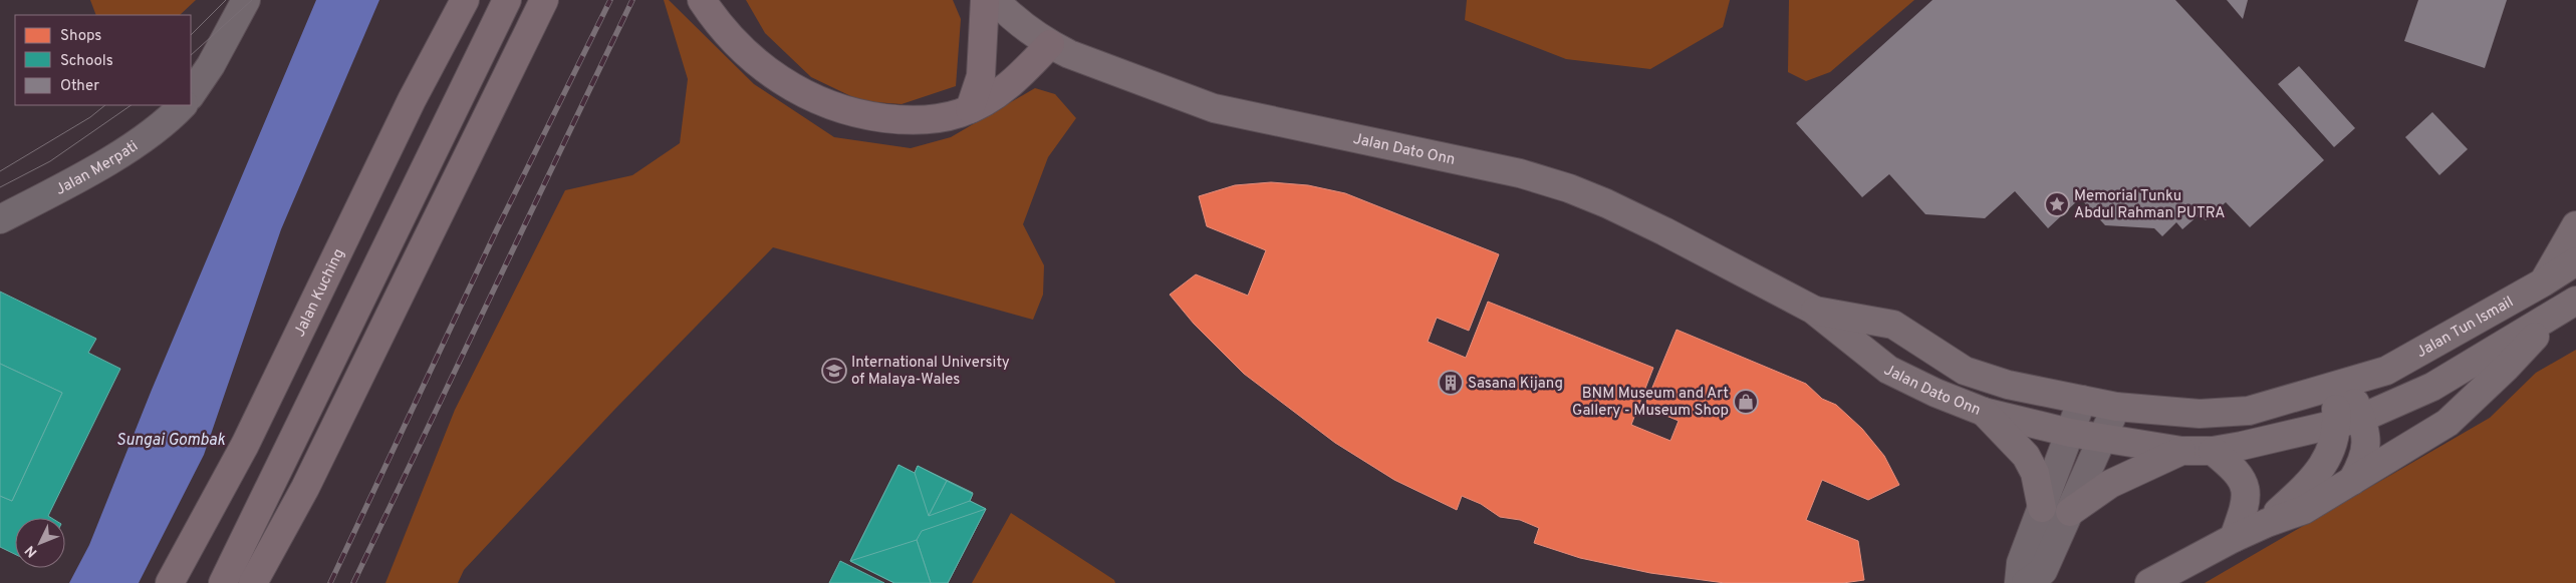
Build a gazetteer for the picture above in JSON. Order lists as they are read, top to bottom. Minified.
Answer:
{"streets":{"highway":["Jalan Kuching"],"street":["Jalan Dato Onn","Jalan Merpati","Jalan Tun Ismail"]},"crossings":[["Jalan Dato Onn","Jalan Tun Ismail"]],"water":["Sungai Gombak"],"places":{"place":["Memorial Tunku Abdul Rahman PUTRA"],"school or university":["International University of Malaya-Wales"],"building":["Sasana Kijang"],"shop":["BNM Museum and Art Gallery - Museum Shop"]},"legend":["Shops","Schools","Other"],"north":"bottom left"}
